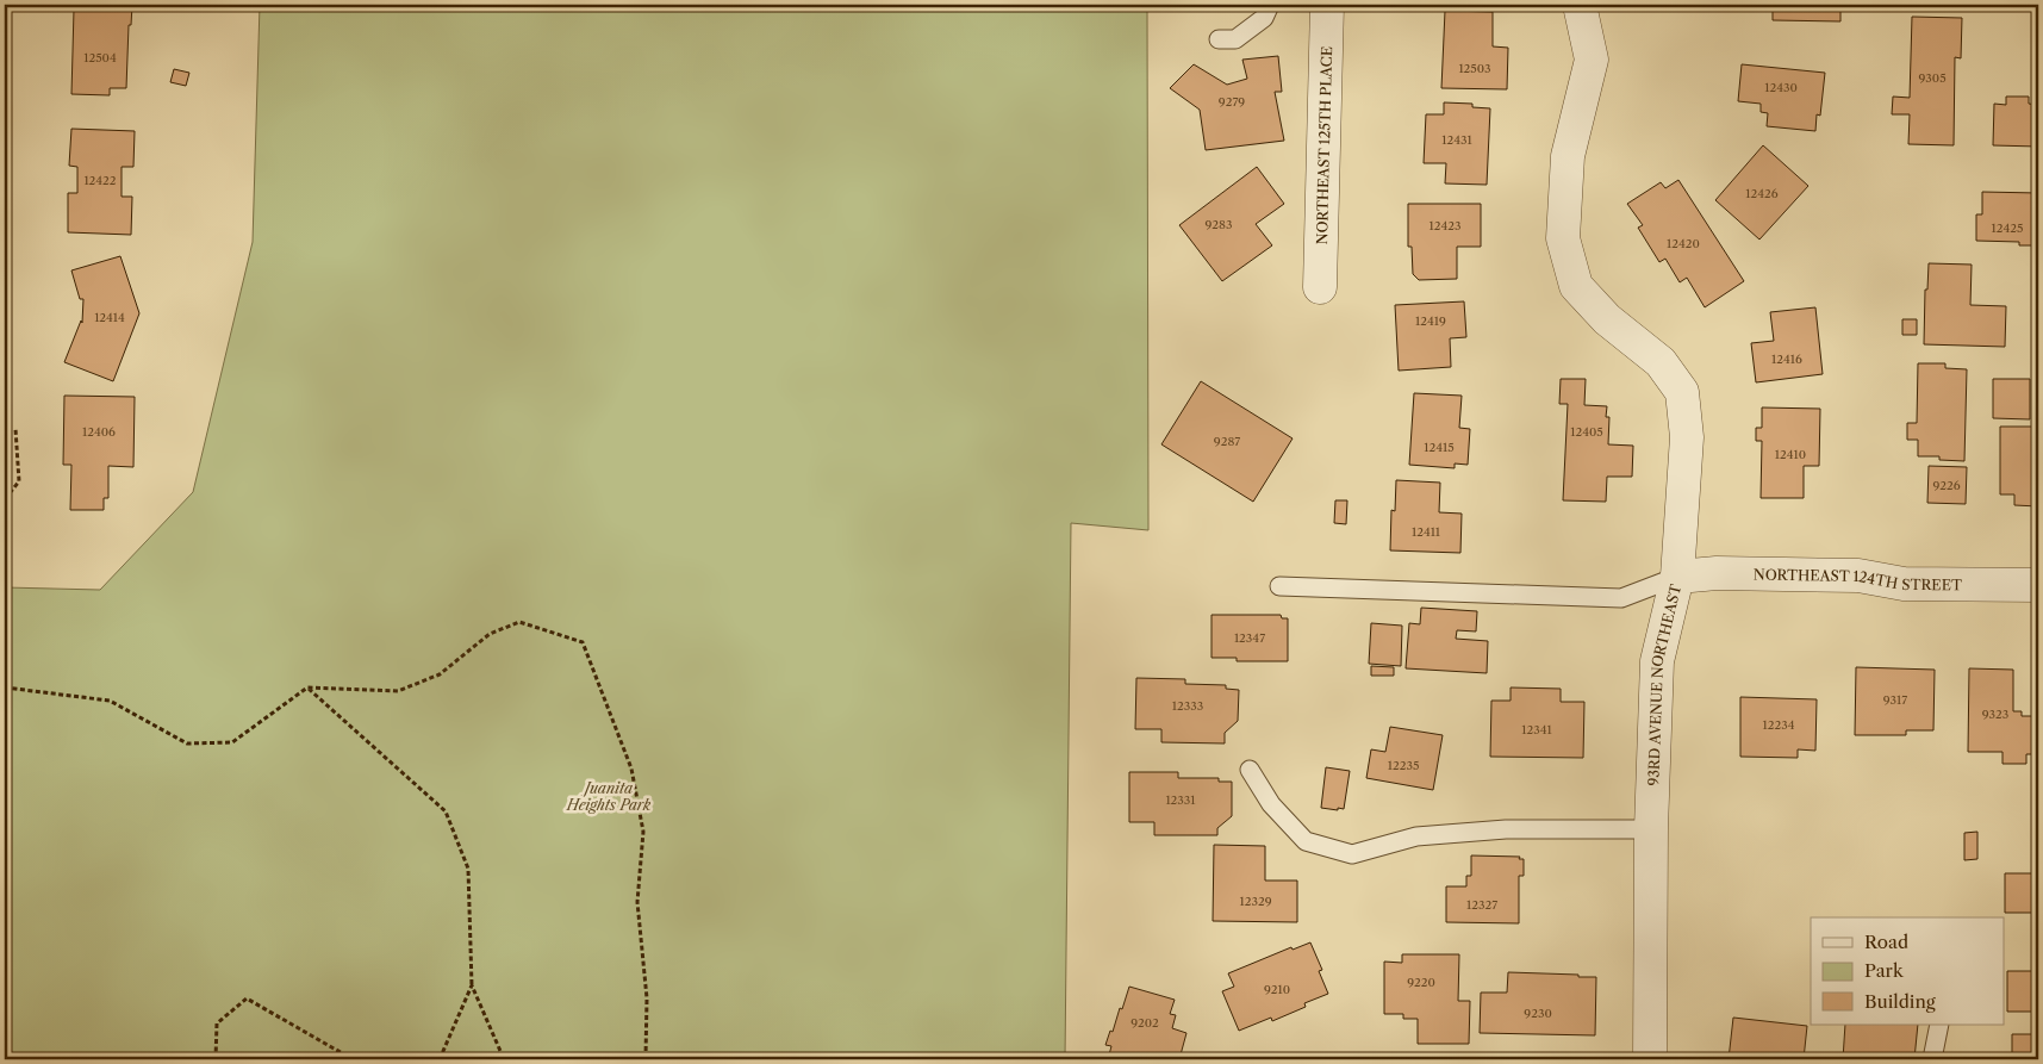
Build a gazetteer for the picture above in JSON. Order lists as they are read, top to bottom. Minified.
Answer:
{"streets":{"street":["NORTHEAST 125TH PLACE","NORTHEAST 124TH STREET","93RD AVENUE NORTHEAST"]},"crossings":[["NORTHEAST 124TH STREET","93RD AVENUE NORTHEAST"]],"parks":["Juanita Heights Park"],"house_numbers":["12504","12503","9305","12430","9279","12431","12422","12426","9283","12423","12425","12420","12414","12419","12416","12406","12405","9287","12415","12410","9226","12411","12347","9317","12333","9323","12234","12341","12235","12331","12329","12327","9220","9210","9230","9202"],"legend":["Road","Park","Building"]}
